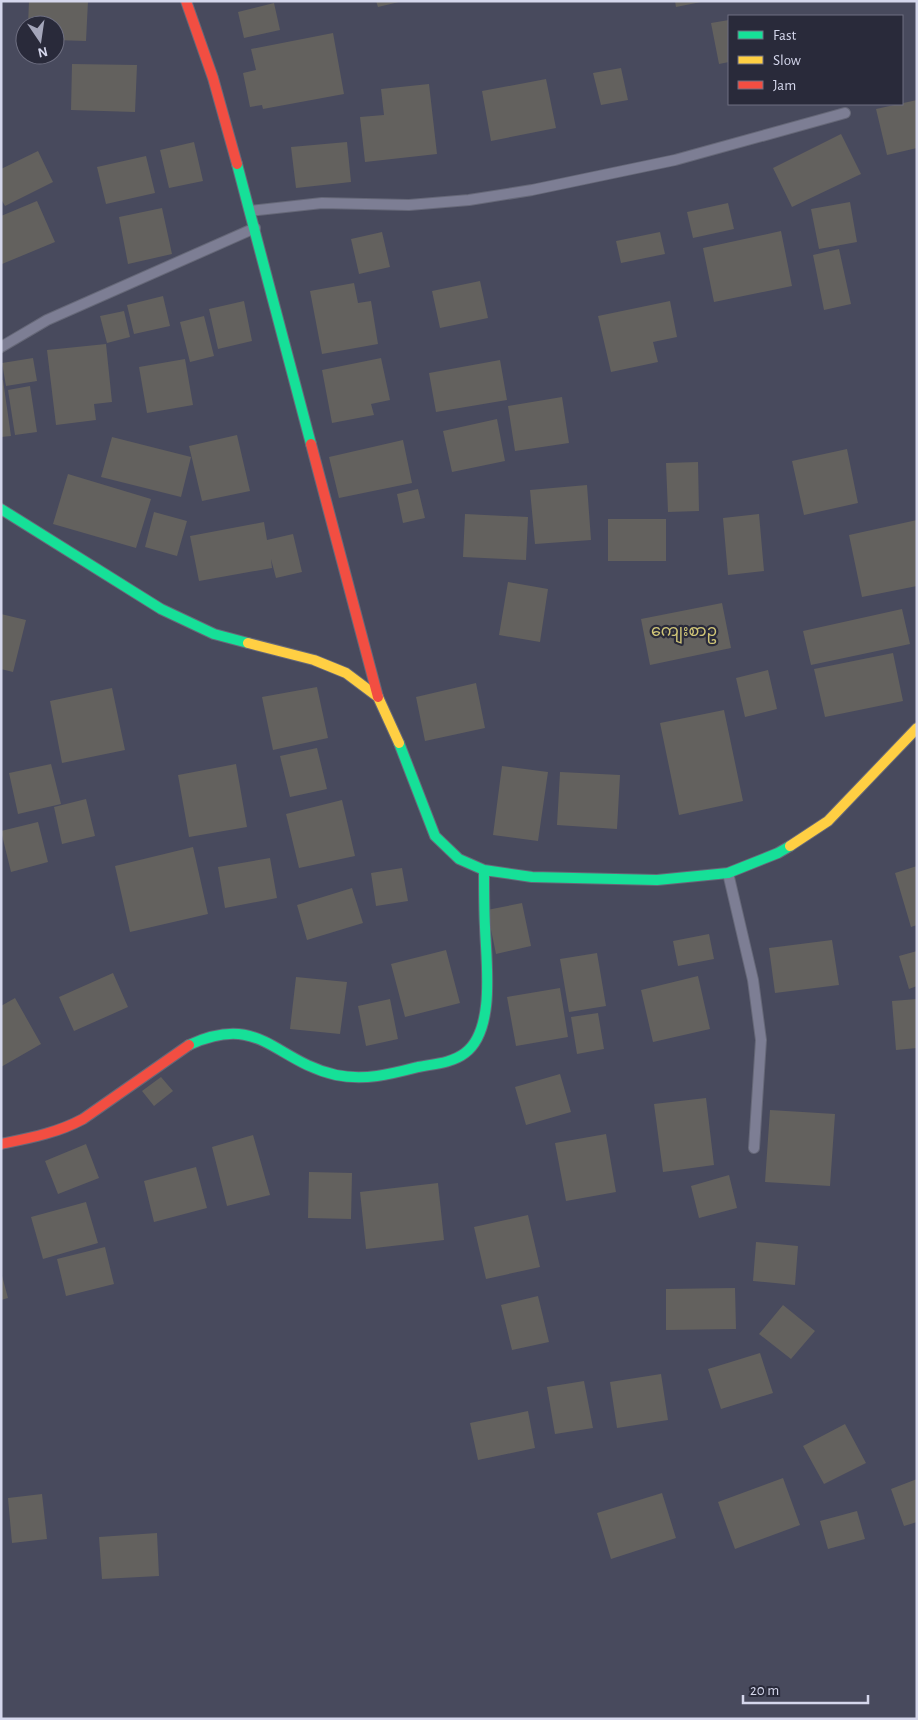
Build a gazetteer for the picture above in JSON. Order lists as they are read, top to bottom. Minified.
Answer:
{"districts":["ကျေးစာဥ"],"legend":["Fast","Slow","Jam"],"scale_bar":"20 m","north":"bottom"}
